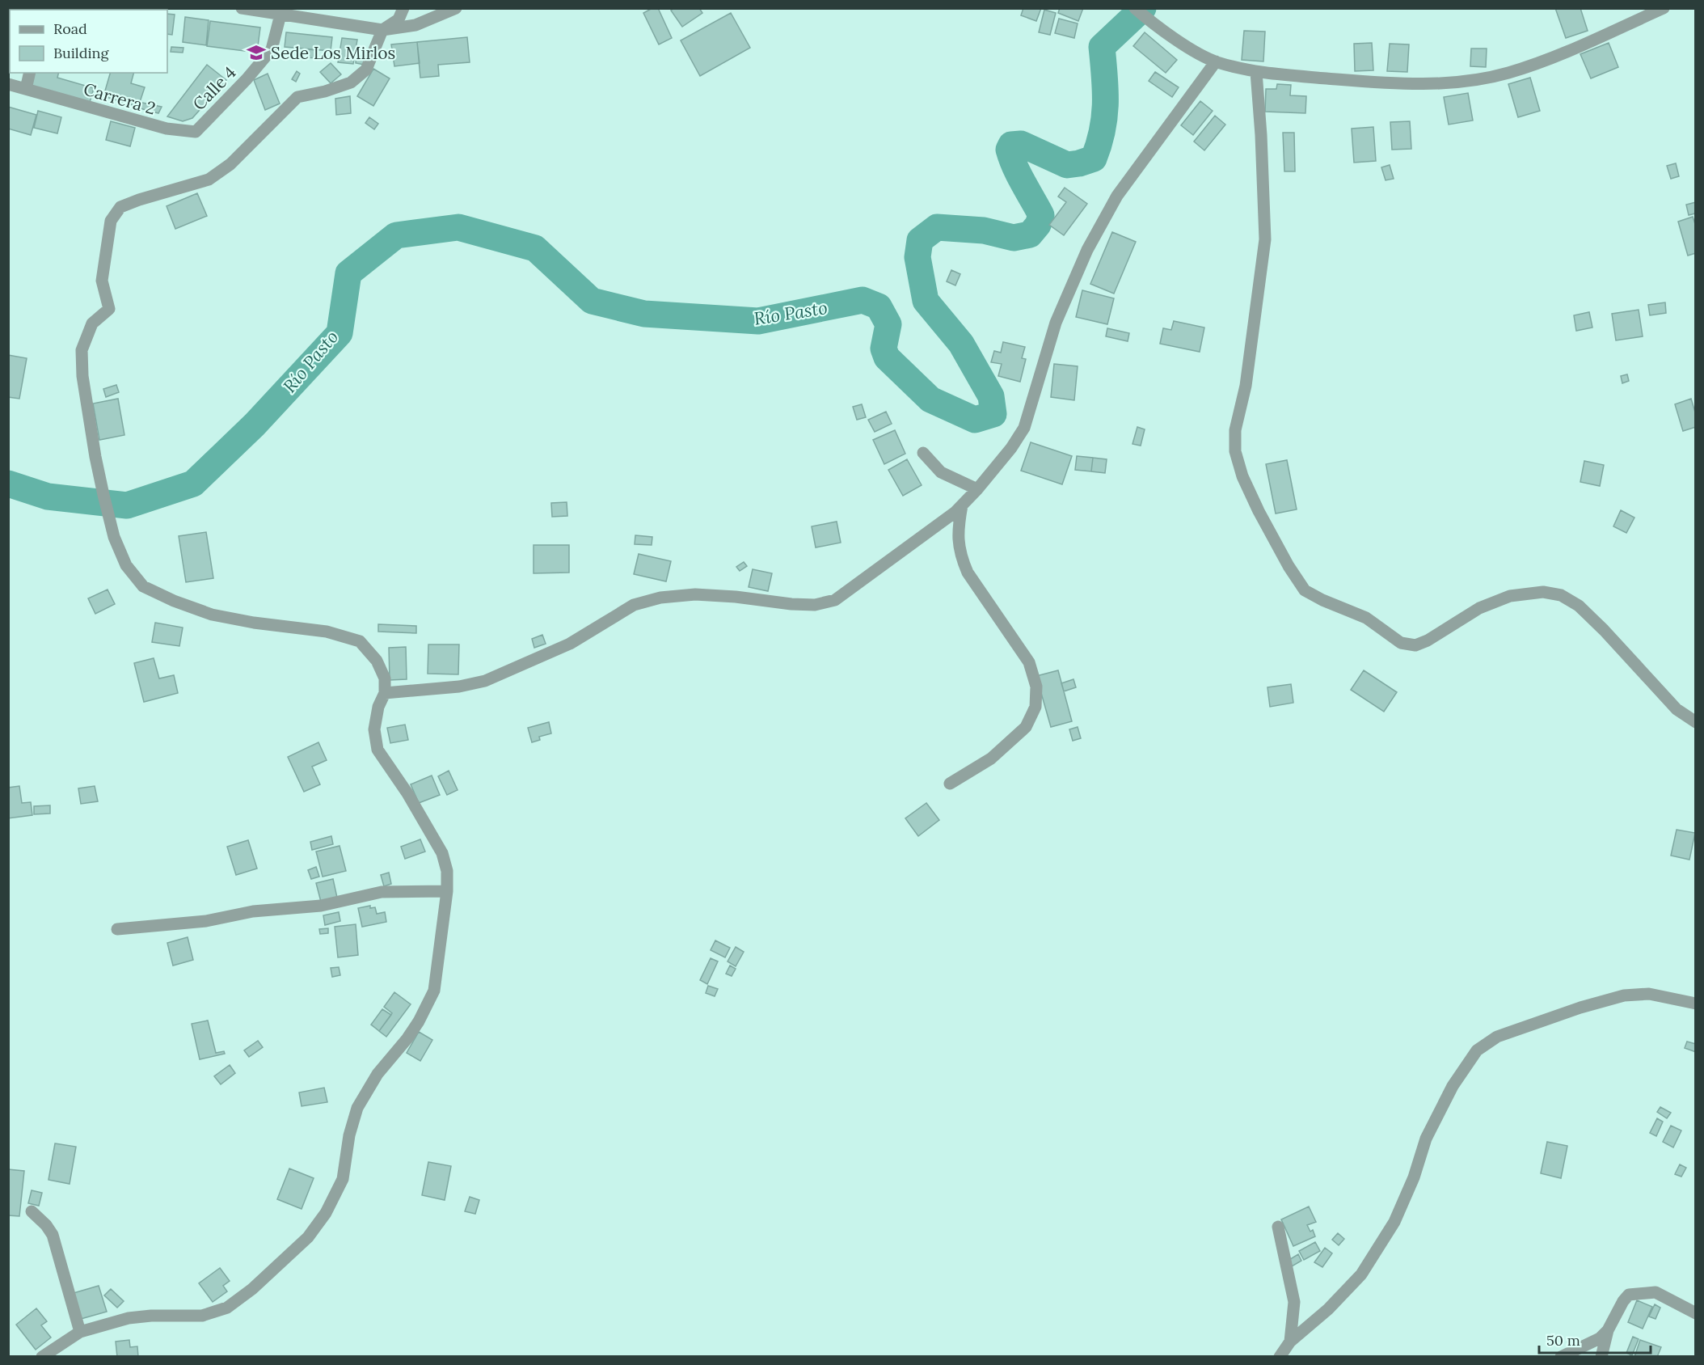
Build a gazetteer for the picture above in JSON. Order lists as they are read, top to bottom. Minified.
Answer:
{"streets":{"street":["Calle 4","Carrera 2"]},"crossings":[["Calle 4","Carrera 2"]],"water":["Río Pasto"],"places":{"school or university":["Sede Los Mirlos"]},"legend":["Road","Building"],"scale_bar":"50 m"}
